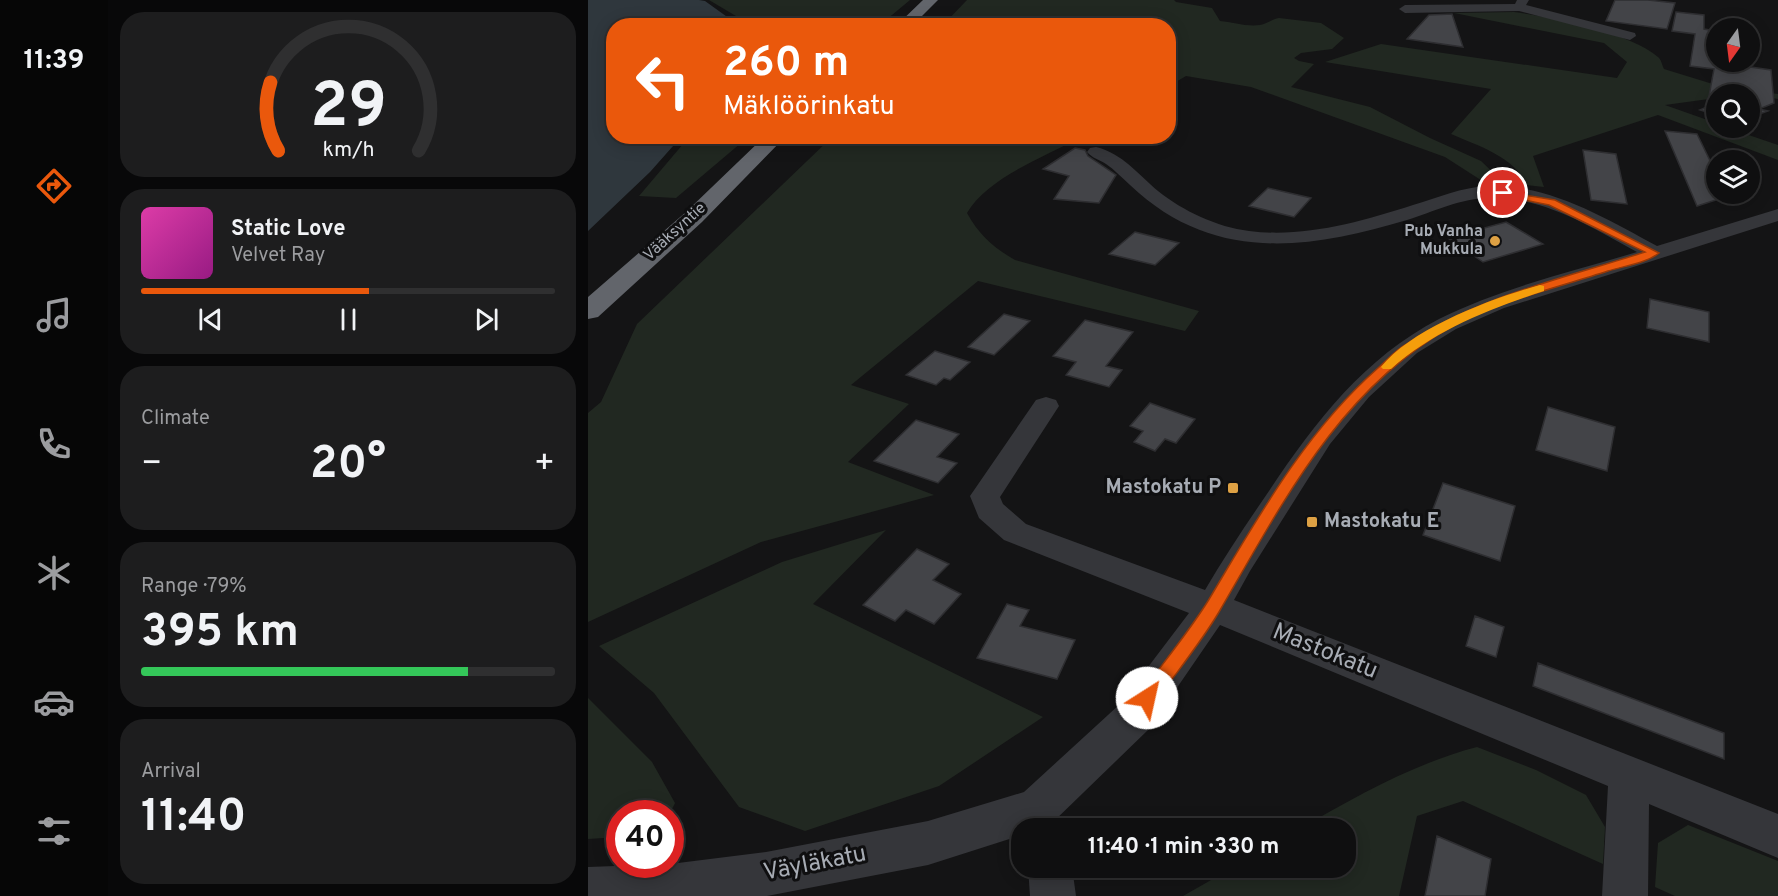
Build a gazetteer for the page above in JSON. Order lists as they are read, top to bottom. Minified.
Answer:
{"streets":{"highway":["Vääksyntie"],"street":["Mastokatu","Väyläkatu"]},"places":{"other":["Pub Vanha Mukkula"],"transit":["Mastokatu P","Mastokatu E"]},"north":"bottom","page":{"tabs":"11:39","turn":["260 m","Mäklöörinkatu"],"song":["Static Love","Velvet Ray"],"tile":["Climate",["Range · 79%","395 km"],["Arrival","11:40"]],"heat":["−","20°","+"],"limit":"40","trip":"11:40 · 1 min · 330 m","gauge":["29","km/h"]}}
